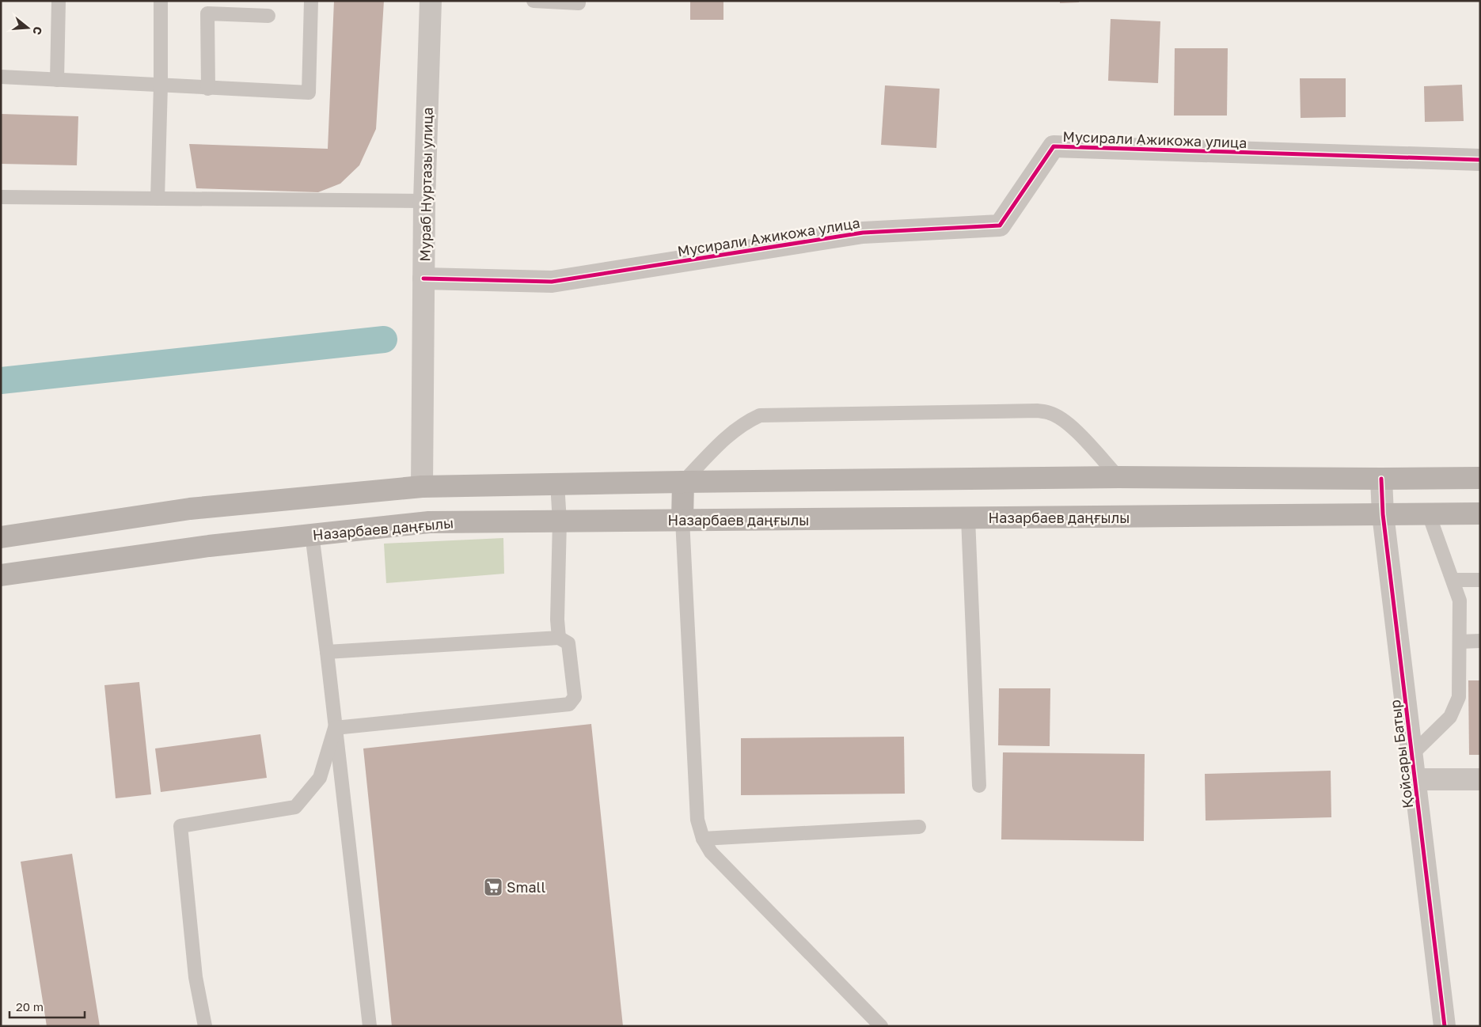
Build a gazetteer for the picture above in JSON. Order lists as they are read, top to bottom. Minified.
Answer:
{"streets":{"main road":["Назарбаев даңғылы"],"street":["Мусирали Ажикожа улица","Мураб Нуртазы улица","Қойсары Батыр"]},"crossings":[["Мусирали Ажикожа улица","Мураб Нуртазы улица"],["Назарбаев даңғылы","Қойсары Батыр"]],"places":{"supermarket":["Small"]},"scale_bar":"20 m","north":"right"}
